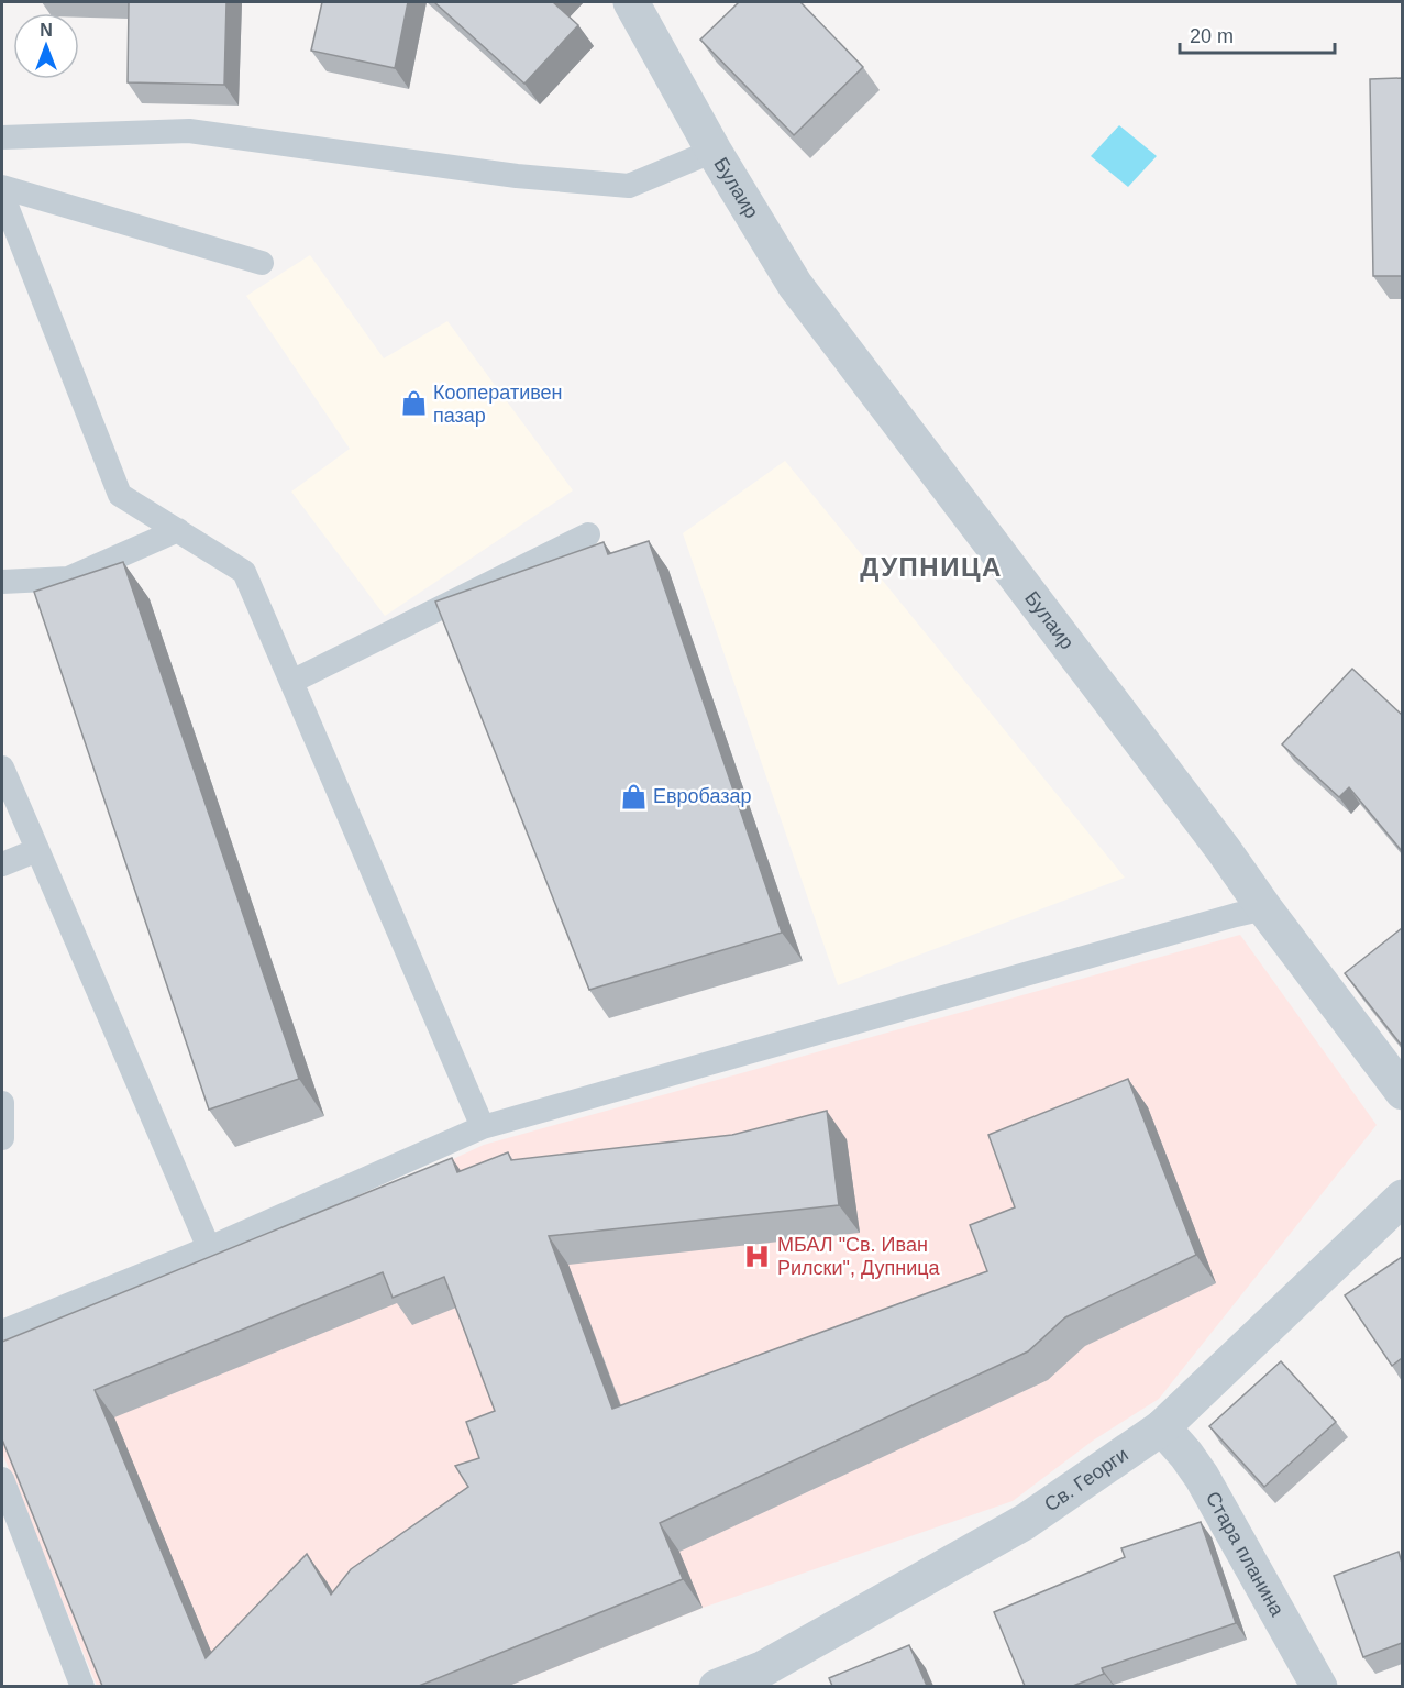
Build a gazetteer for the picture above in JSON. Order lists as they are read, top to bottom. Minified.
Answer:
{"streets":{"street":["Булаир","Св. Георги","Стара планина"]},"crossings":[["Св. Георги","Стара планина"]],"districts":["ДУПНИЦА"],"places":{"shop":["Кооперативен пазар","Евробазар"],"hospital":["МБАЛ \"Св. Иван Рилски\", Дупница"]},"scale_bar":"20 m","north":"top"}
